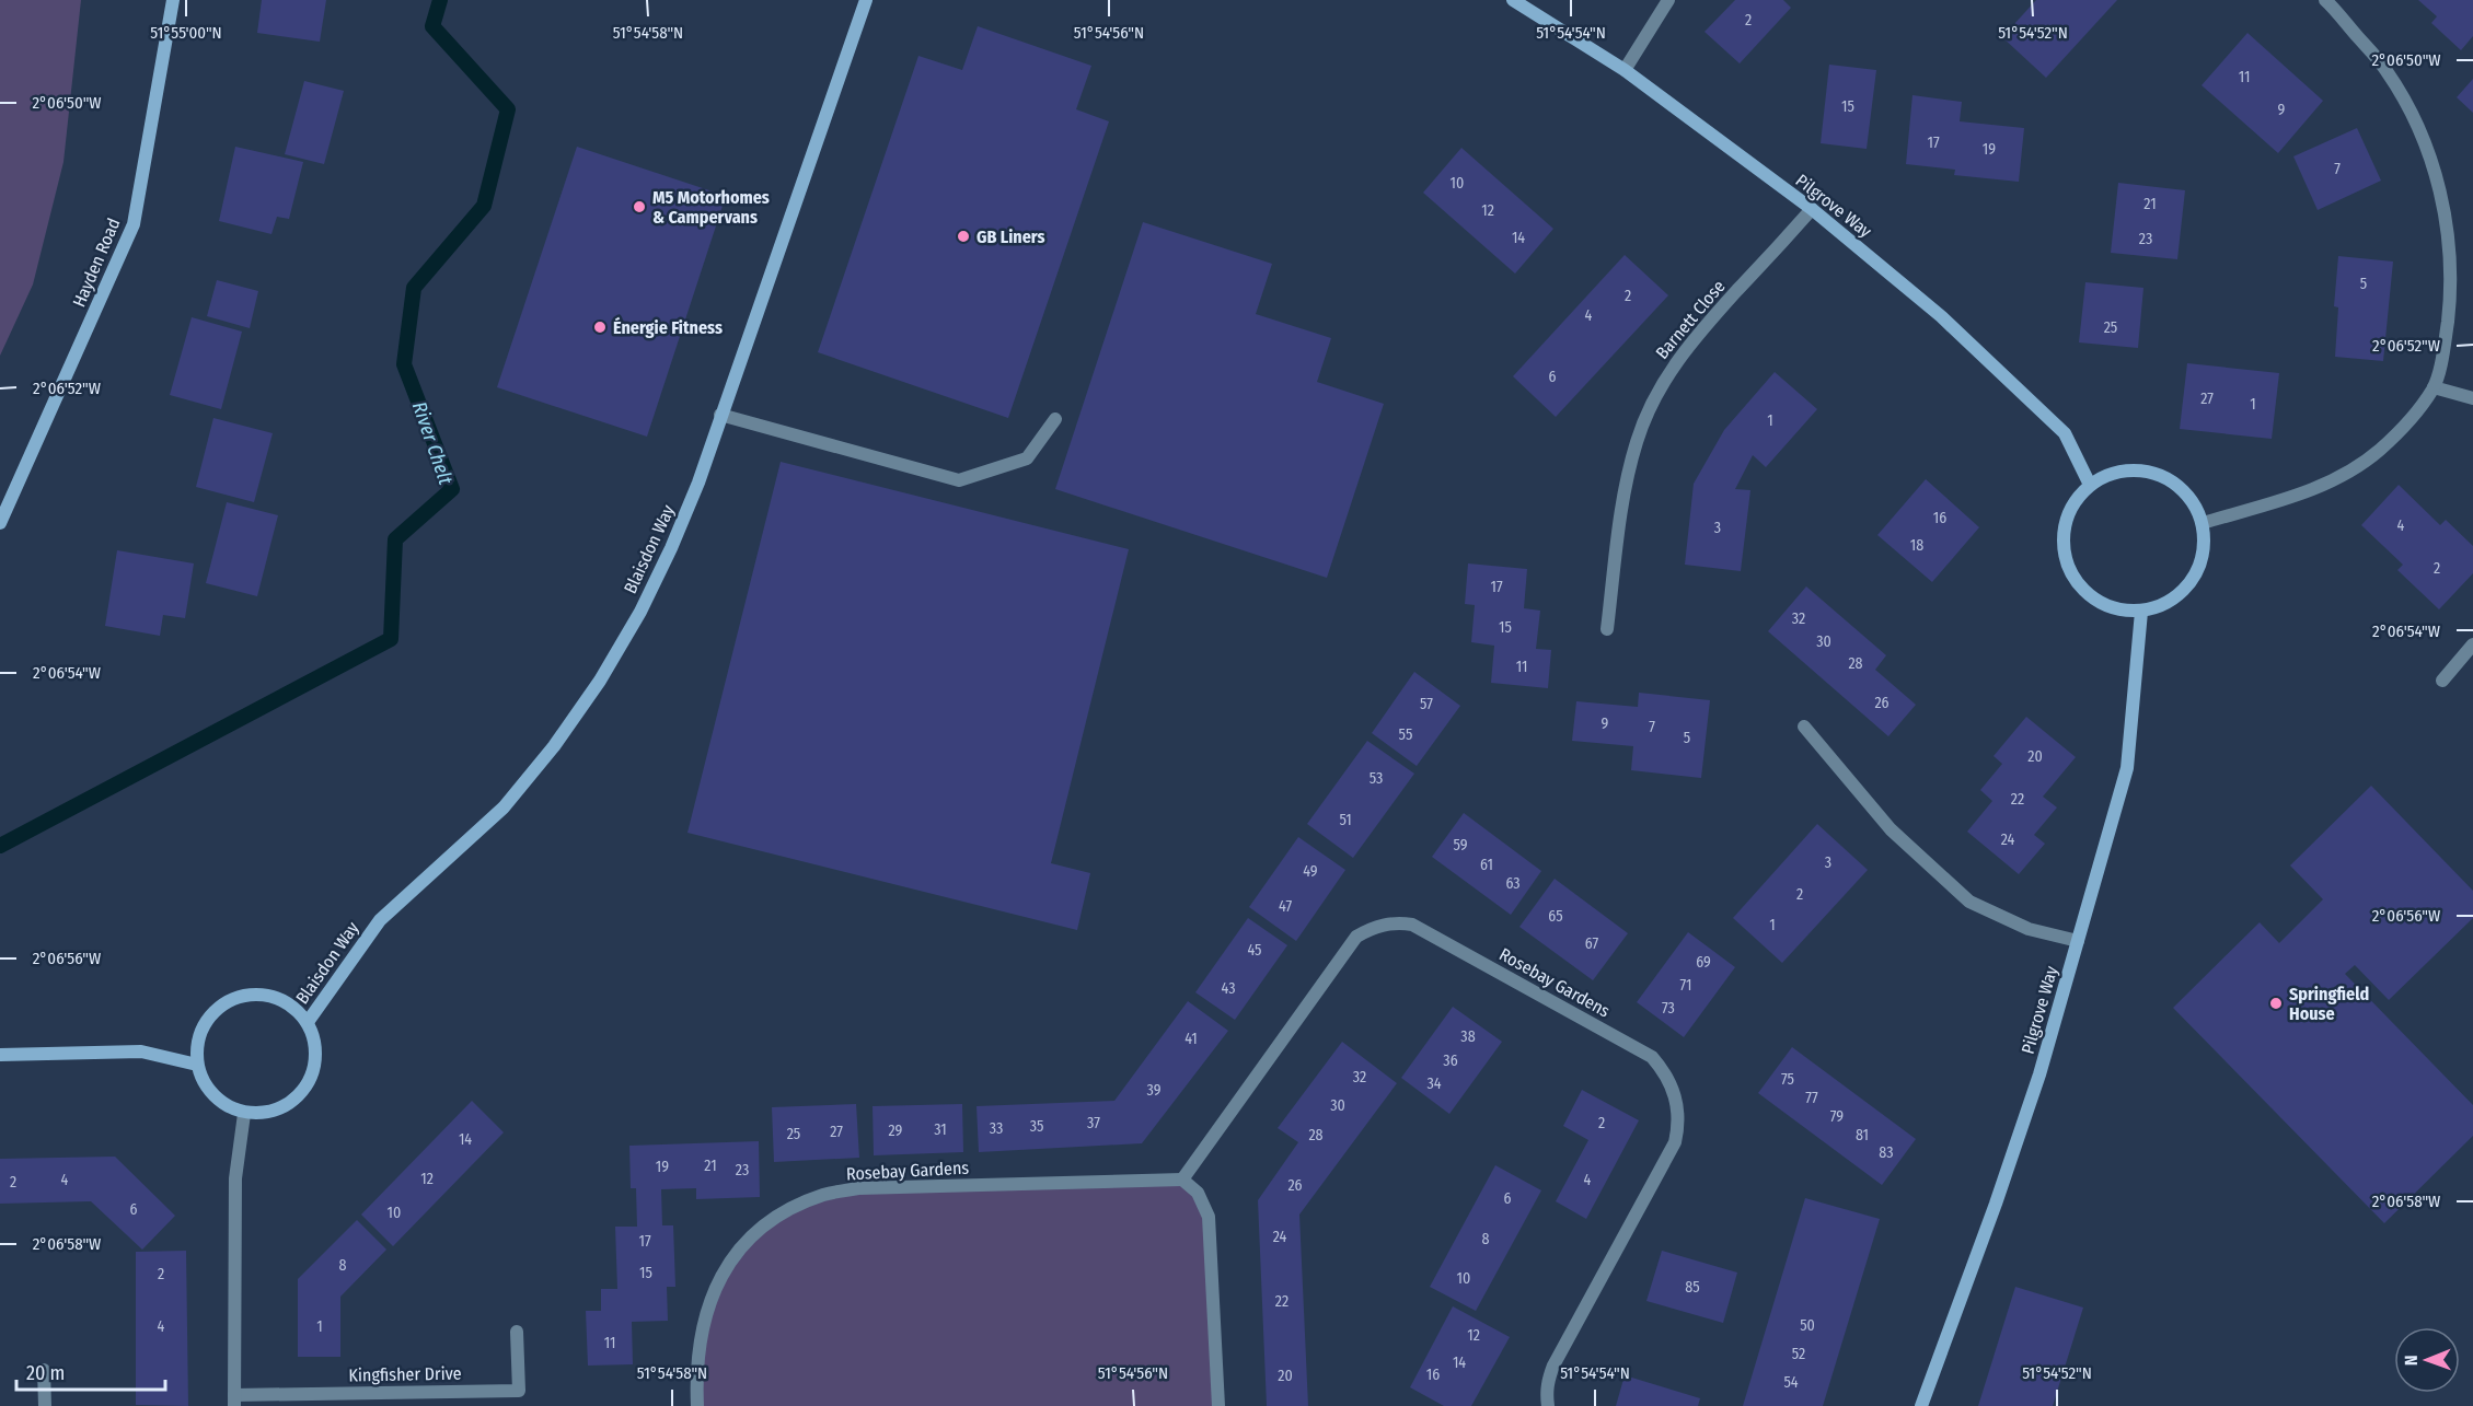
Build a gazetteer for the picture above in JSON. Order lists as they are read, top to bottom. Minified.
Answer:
{"streets":{"street":["Pilgrove Way","Hayden Road","Barnett Close","Blaisdon Way","Rosebay Gardens","Kingfisher Drive"]},"crossings":[["Pilgrove Way","Barnett Close"],["Blaisdon Way","Kingfisher Drive"]],"water":["River Chelt"],"places":["M5 Motorhomes & Campervans","GB Liners","Énergie Fitness","Springfield House"],"house_numbers":["2","11","15","9","17","19","7","10","21","12","14","23","5","2","4","25","6","27","1","1","16","4","3","18","2","17","32","15","30","28","11","26","57","9","7","55","5","20","53","22","51","24","59","3","61","49","63","2","47","65","1","67","45","69","71","43","73","38","41","36","32","75","34","39","77","30","79","37","2","35","33","31","29","27","25","28","81","14","83","21","19","23","12","4","4","2","26","6","6","10","24","8","17","8","15","2","10","85","22","50","4","1","12","11","52","14","16","20","54"],"scale_bar":"20 m","north":"left","coordinates":["51°55'00\"N","51°54'58\"N","51°54'56\"N","51°54'54\"N","51°54'52\"N","2°06'50\"W","2°06'52\"W","2°06'54\"W","2°06'56\"W","2°06'58\"W"]}
